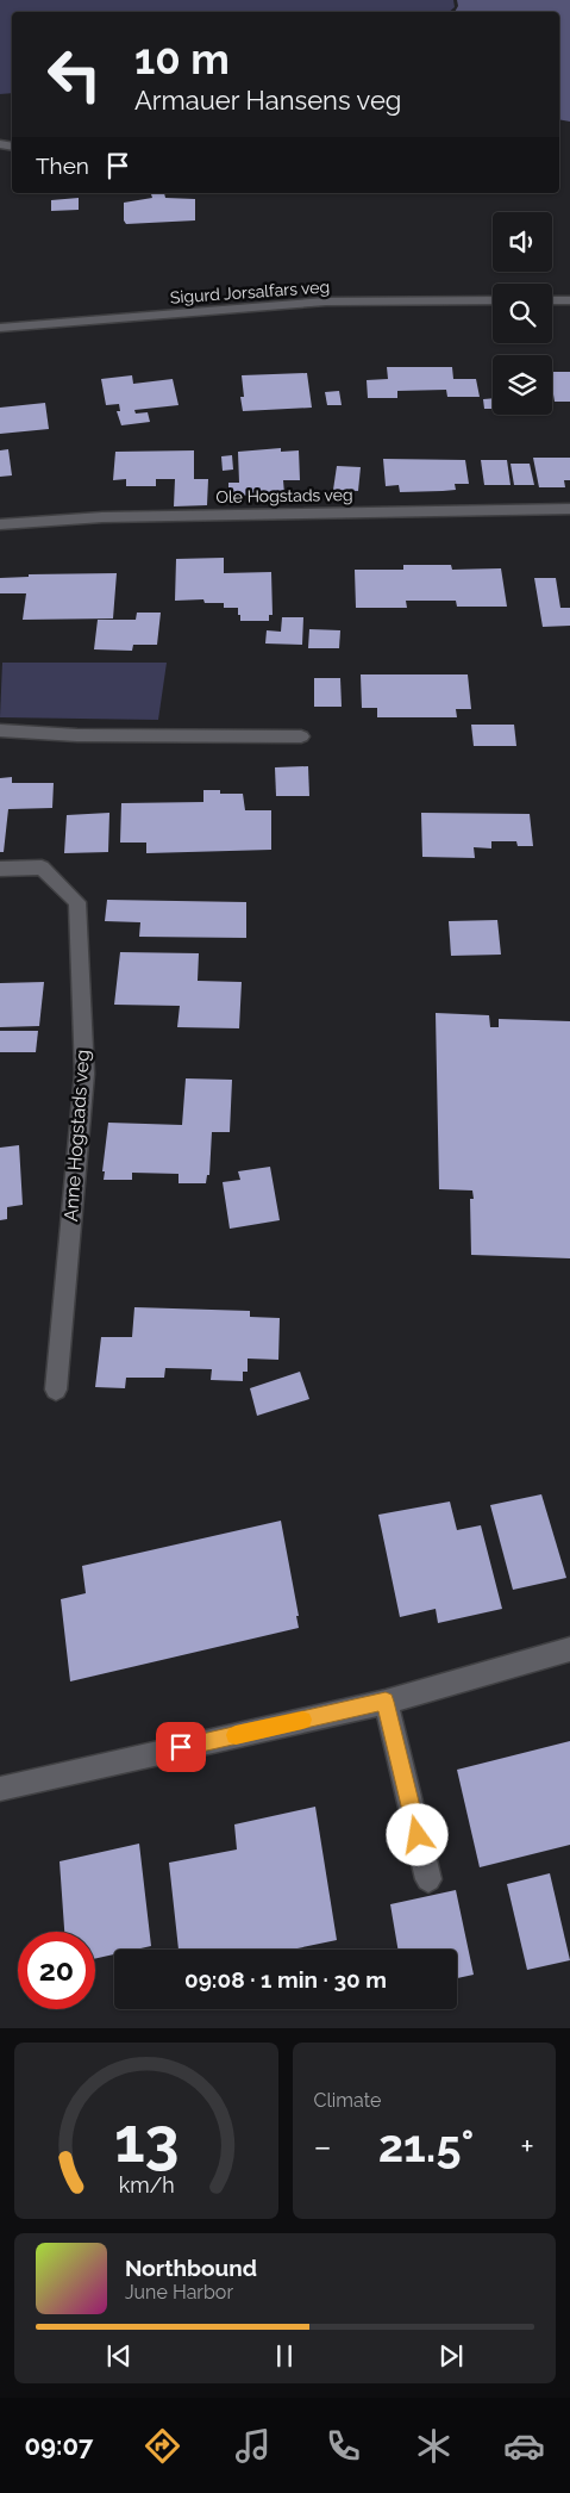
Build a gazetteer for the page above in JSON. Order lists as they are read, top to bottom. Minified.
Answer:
{"streets":{"street":["Sigurd Jorsalfars veg","Ole Hogstads veg","Anne Hogstads veg"]},"page":{"turn":["10 m","Armauer Hansens veg"],"then":"Then","limit":"20","trip":"09:08 · 1 min · 30 m","tile":"Climate","heat":["−","21.5°","+"],"song":["Northbound","June Harbor"],"tabs":"09:07","gauge":["13","km/h"]}}
